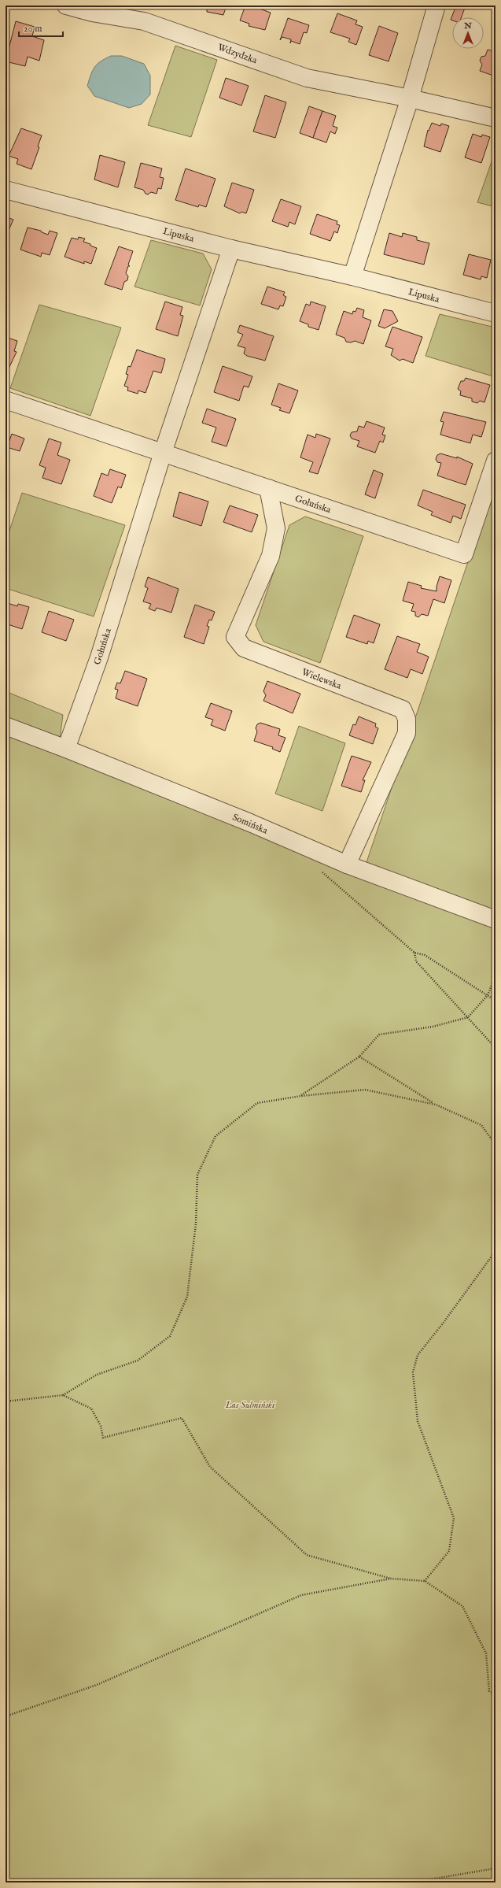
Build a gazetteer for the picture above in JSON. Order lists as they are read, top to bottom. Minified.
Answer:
{"streets":{"street":["Wdzydzka","Lipuska","Gołuńska","Wielewska","Somińska"]},"crossings":[["Lipuska","Gołuńska"],["Gołuńska","Wielewska"],["Gołuńska","Somińska"],["Wielewska","Somińska"]],"parks":["Las Sulmiński"],"scale_bar":"20 m","north":"top"}
